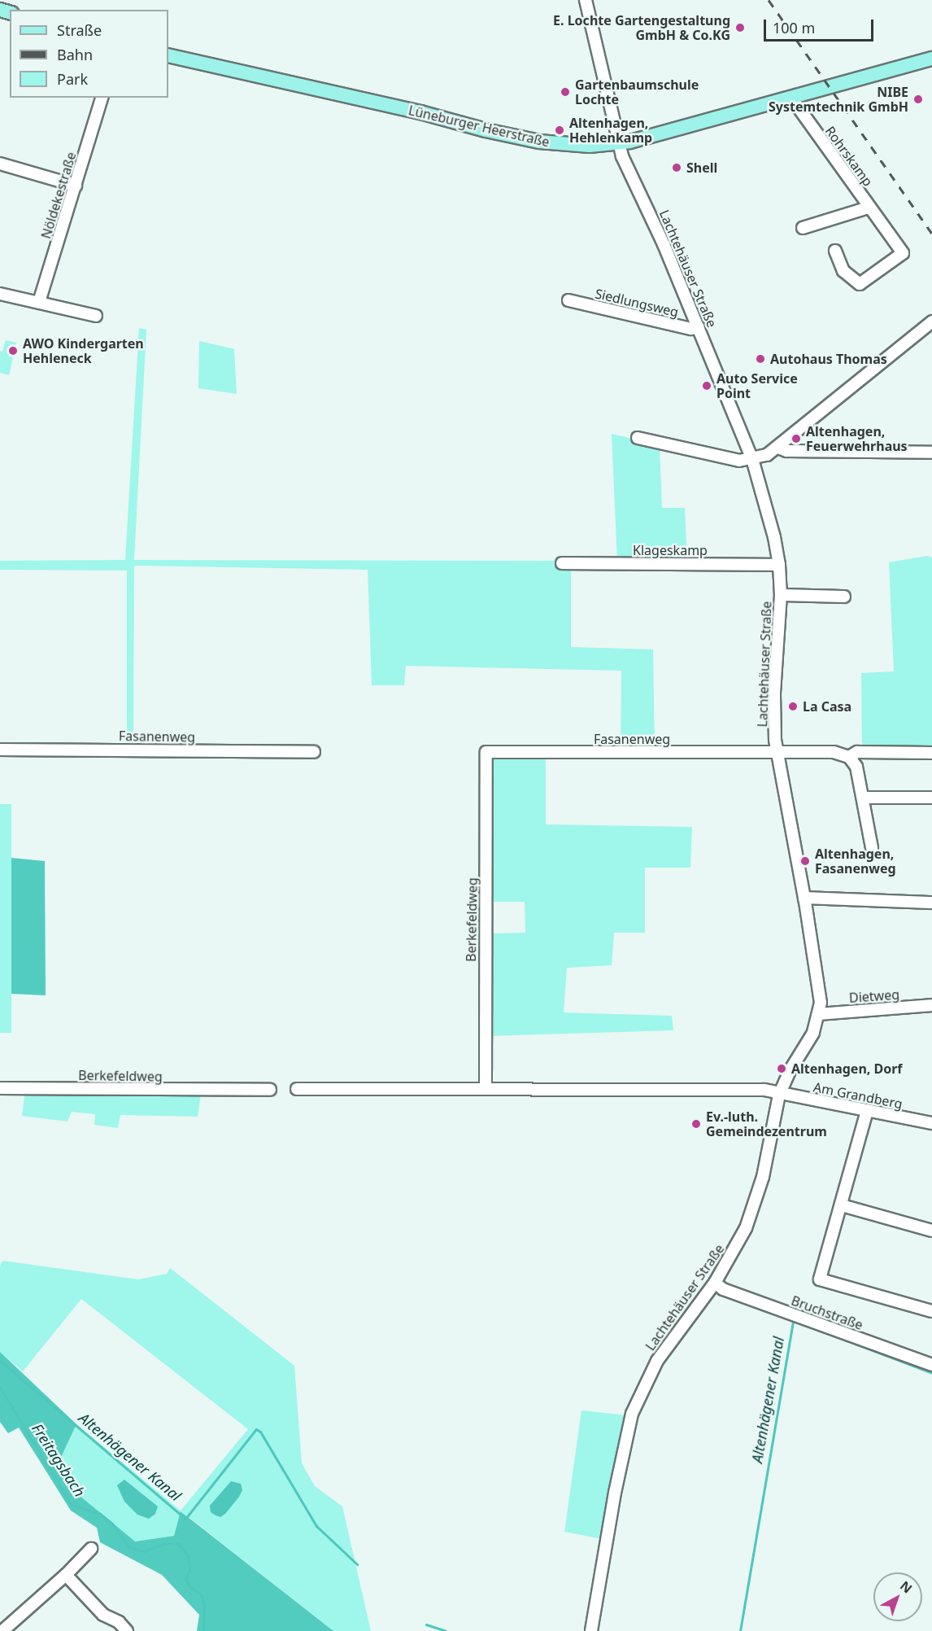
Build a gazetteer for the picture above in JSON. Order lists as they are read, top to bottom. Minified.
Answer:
{"streets":{"main road":["Lüneburger Heerstraße"],"street":["Rohrskamp","Nöldekestraße","Lachtehäuser Straße","Siedlungsweg","Klageskamp","Fasanenweg","Berkefeldweg","Dietweg","Am Grandberg","Bruchstraße"]},"crossings":[["Lüneburger Heerstraße","Rohrskamp"],["Lüneburger Heerstraße","Lachtehäuser Straße"],["Lachtehäuser Straße","Siedlungsweg"],["Lachtehäuser Straße","Klageskamp"],["Lachtehäuser Straße","Fasanenweg"],["Lachtehäuser Straße","Dietweg"],["Lachtehäuser Straße","Am Grandberg"],["Lachtehäuser Straße","Bruchstraße"],["Fasanenweg","Berkefeldweg"]],"water":["Altenhägener Kanal","Freitagsbach"],"places":["E. Lochte Gartengestaltung GmbH & Co.KG","Gartenbaumschule Lochte","NIBE Systemtechnik GmbH","Altenhagen, Hehlenkamp","Shell","AWO Kindergarten Hehleneck","Autohaus Thomas","Auto Service Point","Altenhagen, Feuerwehrhaus","La Casa","Altenhagen, Fasanenweg","Altenhagen, Dorf","Ev.-luth. Gemeindezentrum"],"legend":["Straße","Bahn","Park"],"scale_bar":"100 m","north":"top right"}
